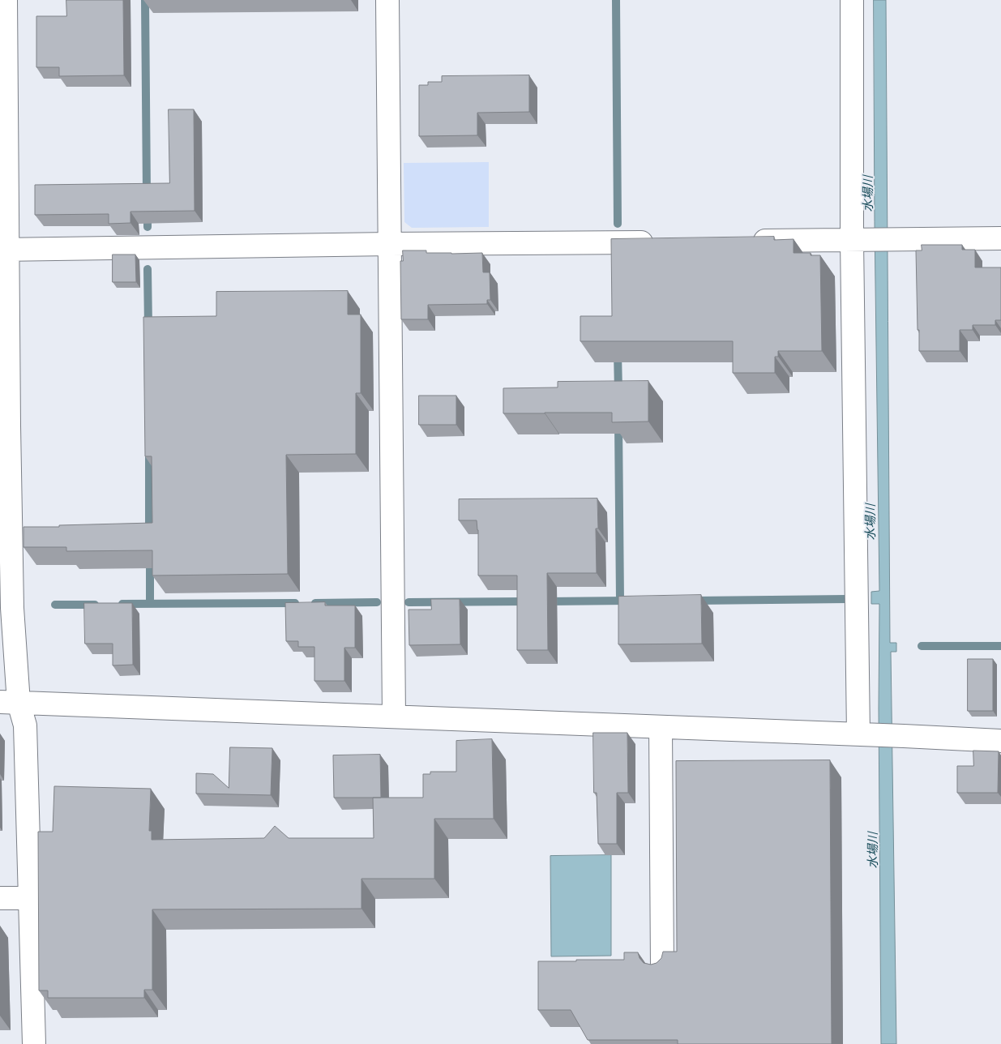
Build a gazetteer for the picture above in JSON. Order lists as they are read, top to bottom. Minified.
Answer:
{"water":["水場川"]}
